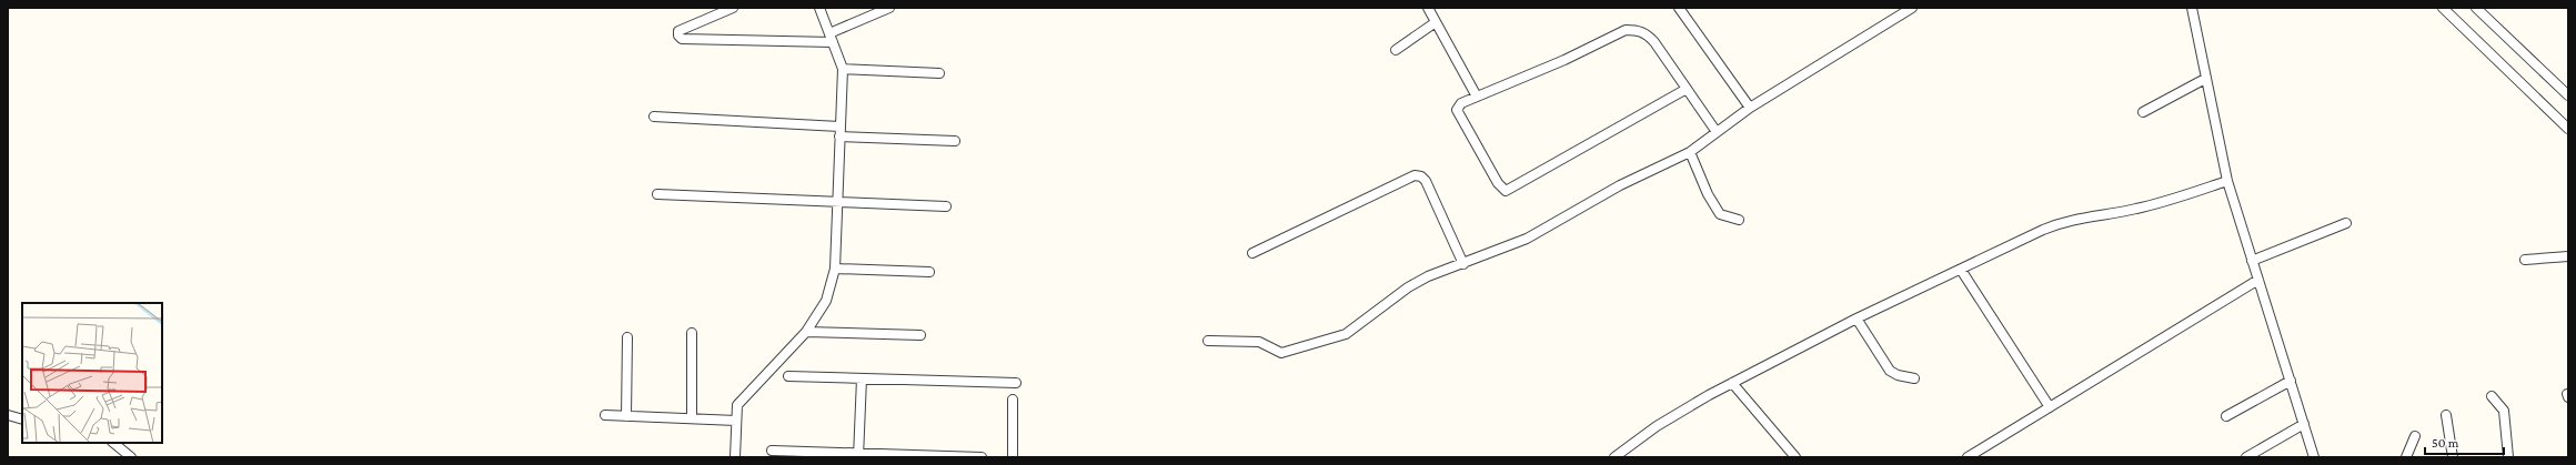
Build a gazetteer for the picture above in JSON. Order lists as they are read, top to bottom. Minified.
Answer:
{"scale_bar":"50 m"}
